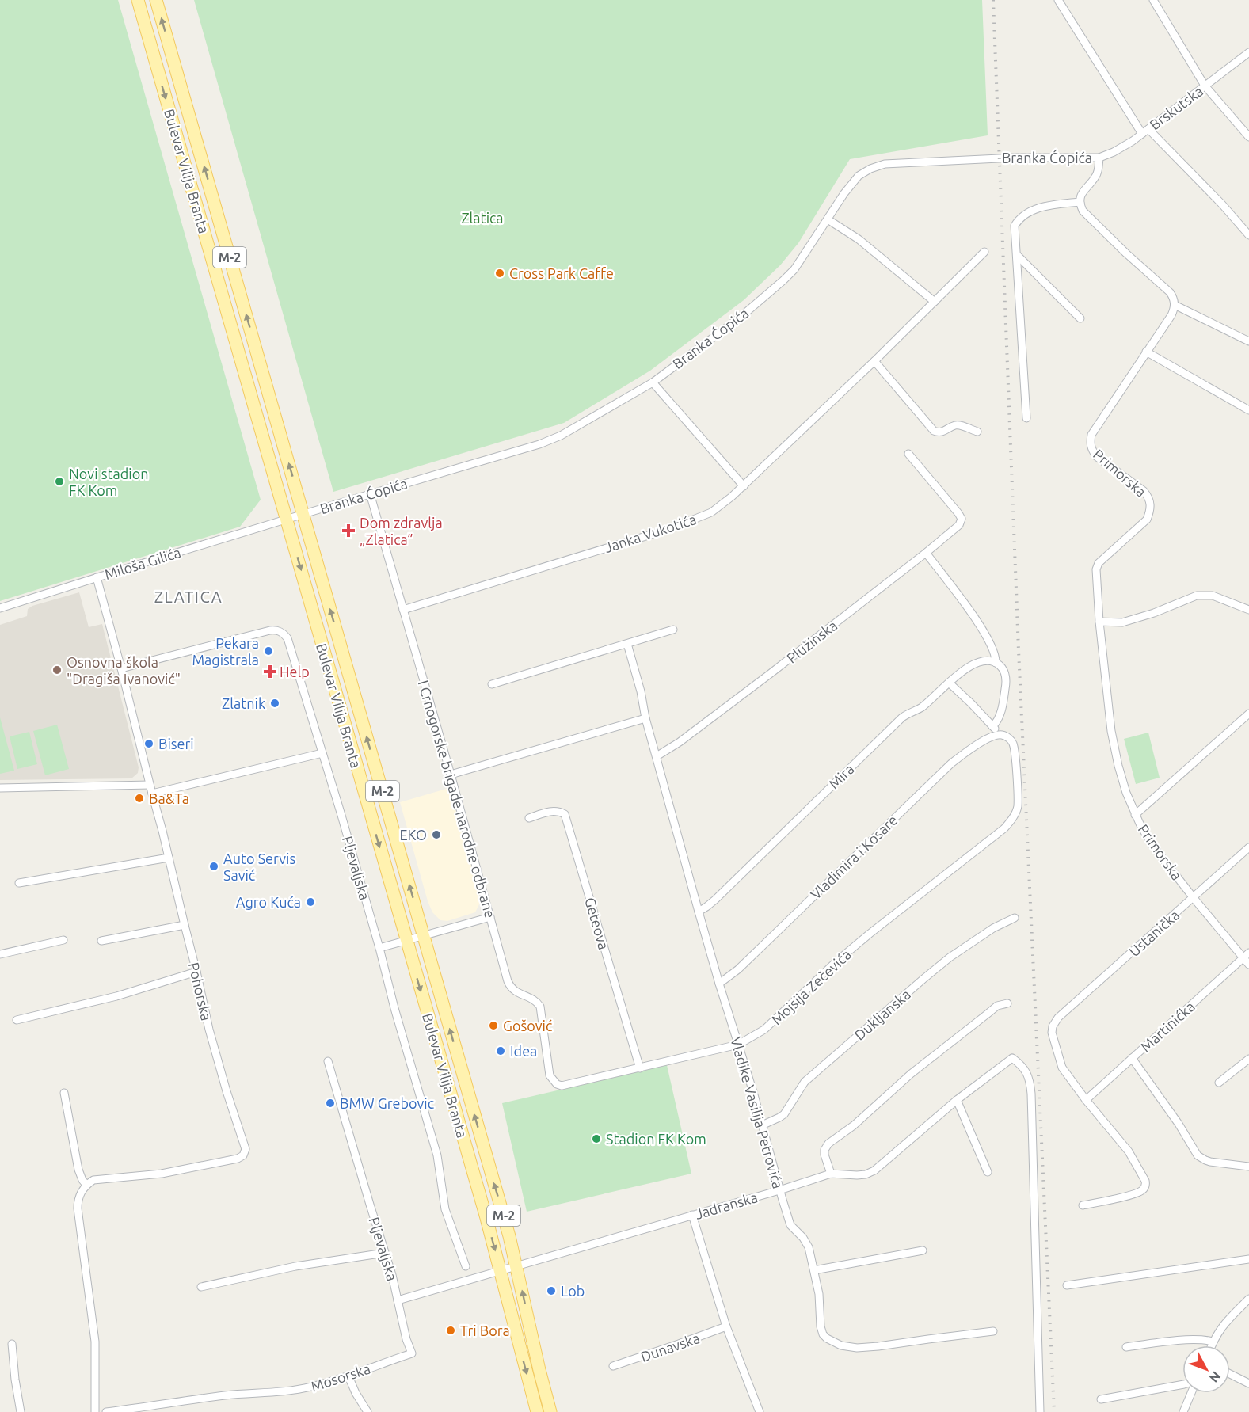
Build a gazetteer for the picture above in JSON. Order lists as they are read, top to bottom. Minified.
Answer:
{"streets":{"main road":["Bulevar Vilija Branta","M-2"],"street":["Brskutska","Branka Ćopića","Primorska","Janka Vukotića","Miloša Gilića","Plužinska","Mira","I Crnogorske brigade narodne odbrane","Vladimira i Kosare","Pljevaljska","Geteova","Ustanička","Mojsija Zečevića","Pohorska","Dukljanska","Martinićka","Vladike Vasilija Petrovića","Jadranska","Dunavska","Mosorska"]},"crossings":[["Brskutska","Branka Ćopića"],["Branka Ćopića","Bulevar Vilija Branta"],["Branka Ćopića","Miloša Gilića"],["Branka Ćopića","I Crnogorske brigade narodne odbrane"],["Bulevar Vilija Branta","Miloša Gilića"],["Bulevar Vilija Branta","Jadranska"],["Primorska","Ustanička"],["Primorska","Martinićka"],["Janka Vukotića","I Crnogorske brigade narodne odbrane"],["Miloša Gilića","Pohorska"],["Plužinska","Vladike Vasilija Petrovića"],["Mira","Vladike Vasilija Petrovića"],["I Crnogorske brigade narodne odbrane","Mojsija Zečevića"],["Vladimira i Kosare","Mojsija Zečevića"],["Vladimira i Kosare","Vladike Vasilija Petrovića"],["Pljevaljska","Pohorska"],["Pljevaljska","Mosorska"],["Geteova","Mojsija Zečevića"],["Ustanička","Martinićka"],["Mojsija Zečevića","Vladike Vasilija Petrovića"],["Dukljanska","Vladike Vasilija Petrovića"],["Vladike Vasilija Petrovića","Jadranska"]],"districts":["ZLATICA"],"parks":["Zlatica"],"places":{"other":["Cross Park Caffe","Novi stadion FK Kom","Pekara Magistrala","Osnovna škola \"Dragiša Ivanović\"","Zlatnik","Biseri","Ba&Ta","EKO","Auto Servis Savić","Agro Kuća","Gošović","Idea","BMW Grebovic","Stadion FK Kom","Lob","Tri Bora"],"health":["Dom zdravlja „Zlatica”","Help"]},"north":"bottom right"}
